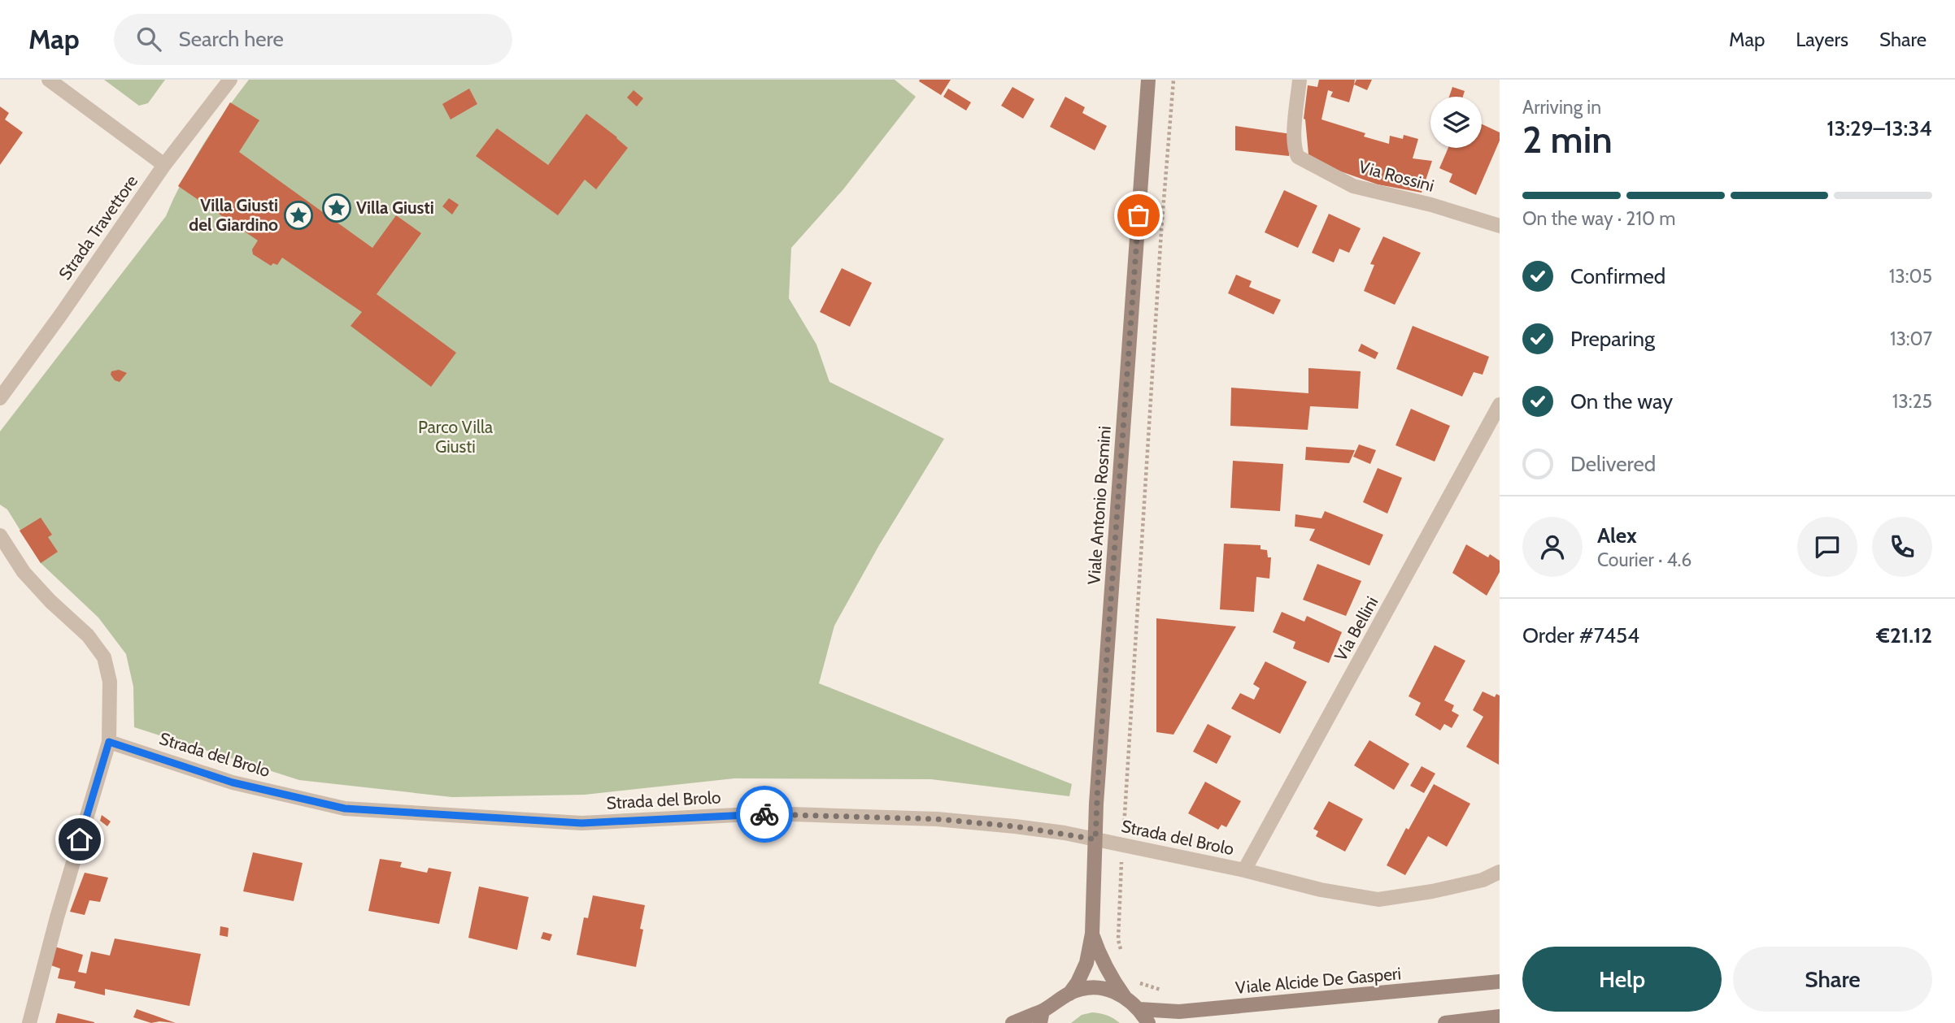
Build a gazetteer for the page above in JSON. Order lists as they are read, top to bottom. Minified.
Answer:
{"streets":{"street":["Via Rossini","Strada Travettore","Viale Antonio Rosmini","Via Bellini","Strada del Brolo","Viale Alcide De Gasperi"]},"crossings":[["Viale Antonio Rosmini","Strada del Brolo"],["Via Bellini","Strada del Brolo"]],"parks":["Parco Villa Giusti"],"places":{"place":["Villa Giusti","Villa Giusti del Giardino"]},"page":{"header":"Map","search":"Search here","nav":["Map","Layers","Share"],"heading":["2 min","Arriving in","13:29–13:34"],"panel":["Alex","Courier · 4.6","Order #7454","€21.12"],"bar":"On the way · 210 m","list":[["Confirmed","13:05"],["Preparing","13:07"],["On the way","13:25"],"Delivered"],"buttons":["Help","Share"]}}
